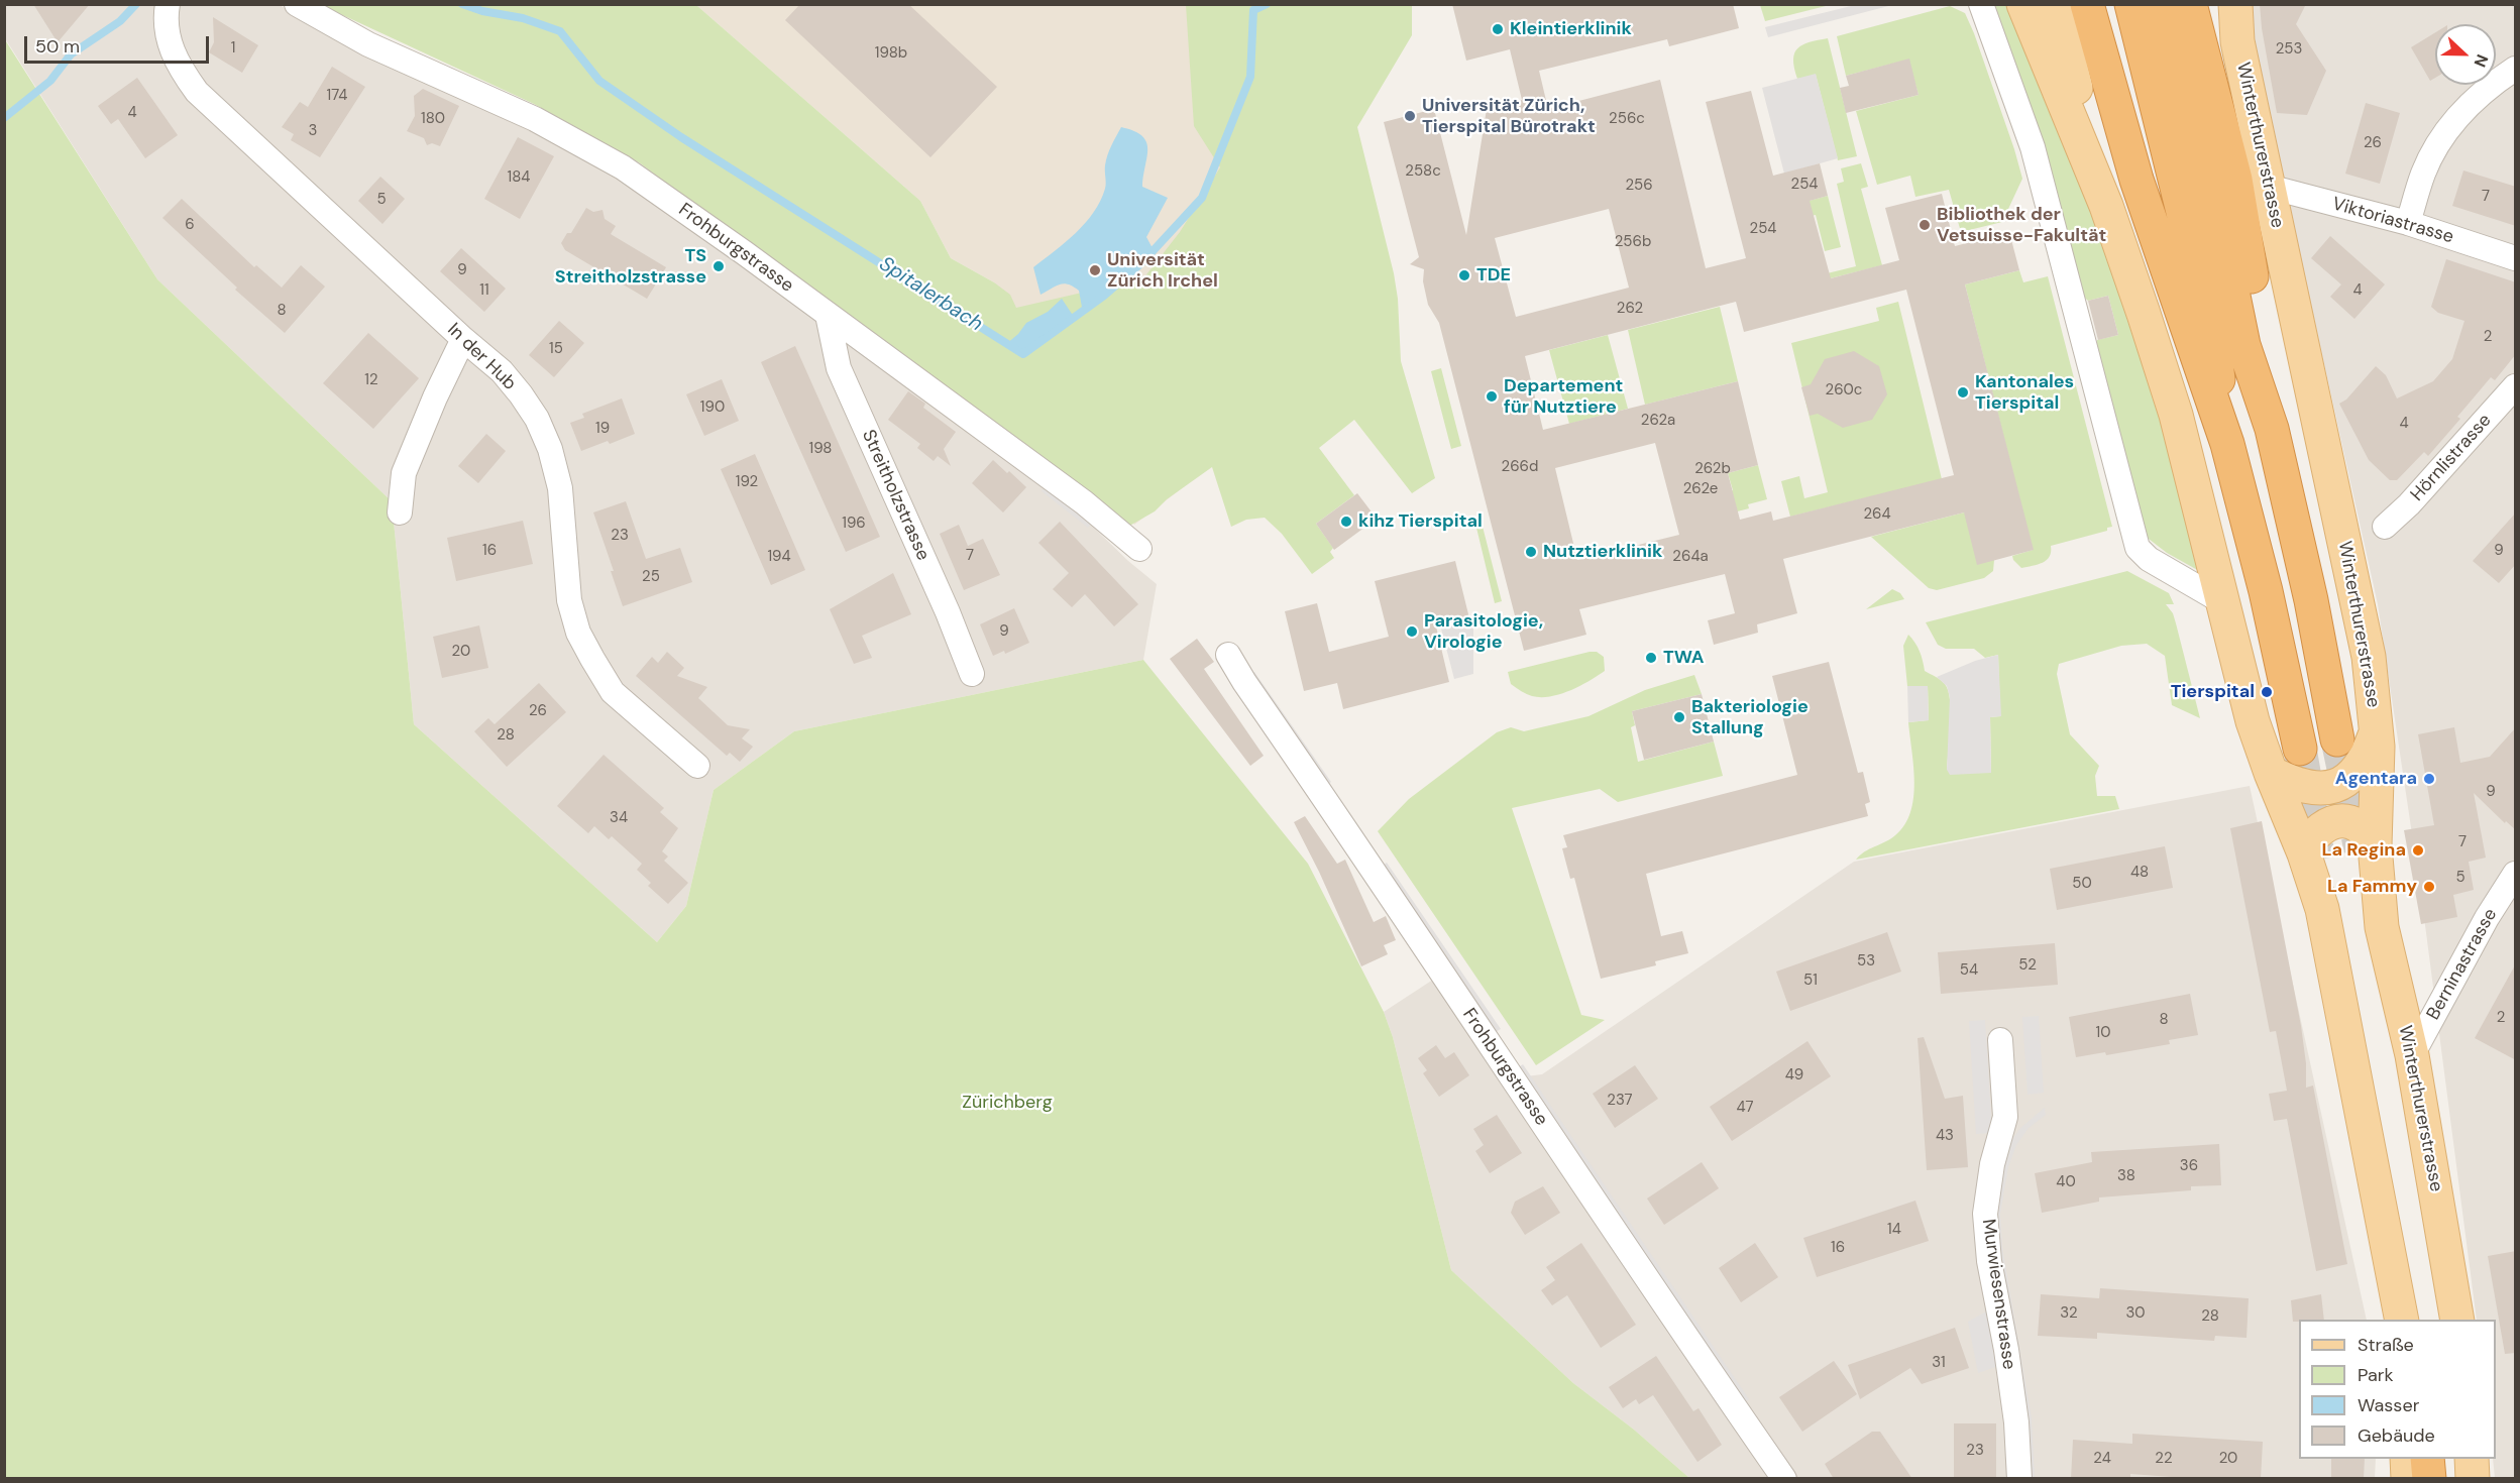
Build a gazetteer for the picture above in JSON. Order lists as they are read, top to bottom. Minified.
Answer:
{"streets":{"main road":["Winterthurerstrasse"],"street":["Viktoriastrasse","Frohburgstrasse","In der Hub","Hörnlistrasse","Streitholzstrasse","Berninastrasse","Murwiesenstrasse"]},"crossings":[["Winterthurerstrasse","Viktoriastrasse"],["Winterthurerstrasse","Berninastrasse"],["Frohburgstrasse","Streitholzstrasse"]],"water":["Spitalerbach"],"parks":["Zürichberg"],"places":["Kleintierklinik","Universität Zürich, Tierspital Bürotrakt","Bibliothek der Vetsuisse-Fakultät","TS Streitholzstrasse","Universität Zürich Irchel","TDE","Kantonales Tierspital","Departement für Nutztiere","kihz Tierspital","Nutztierklinik","Parasitologie, Virologie","TWA","Tierspital","Bakteriologie Stallung","Agentara","La Regina","La Fammy"],"house_numbers":["1","253","198b","174","4","180","256c","3","26","258c","184","254","256","7","5","6","254","256b","9","11","4","262","8","2","15","12","260c","190","262a","4","19","198","266d","262b","192","262e","264","196","23","16","9","7","194","264a","25","9","20","26","28","9","34","7","48","5","50","53","52","54","51","2","8","10","49","237","47","43","36","38","40","14","16","32","30","28","31","23","24","22","20"],"legend":["Straße","Park","Wasser","Gebäude"],"scale_bar":"50 m","north":"right"}
